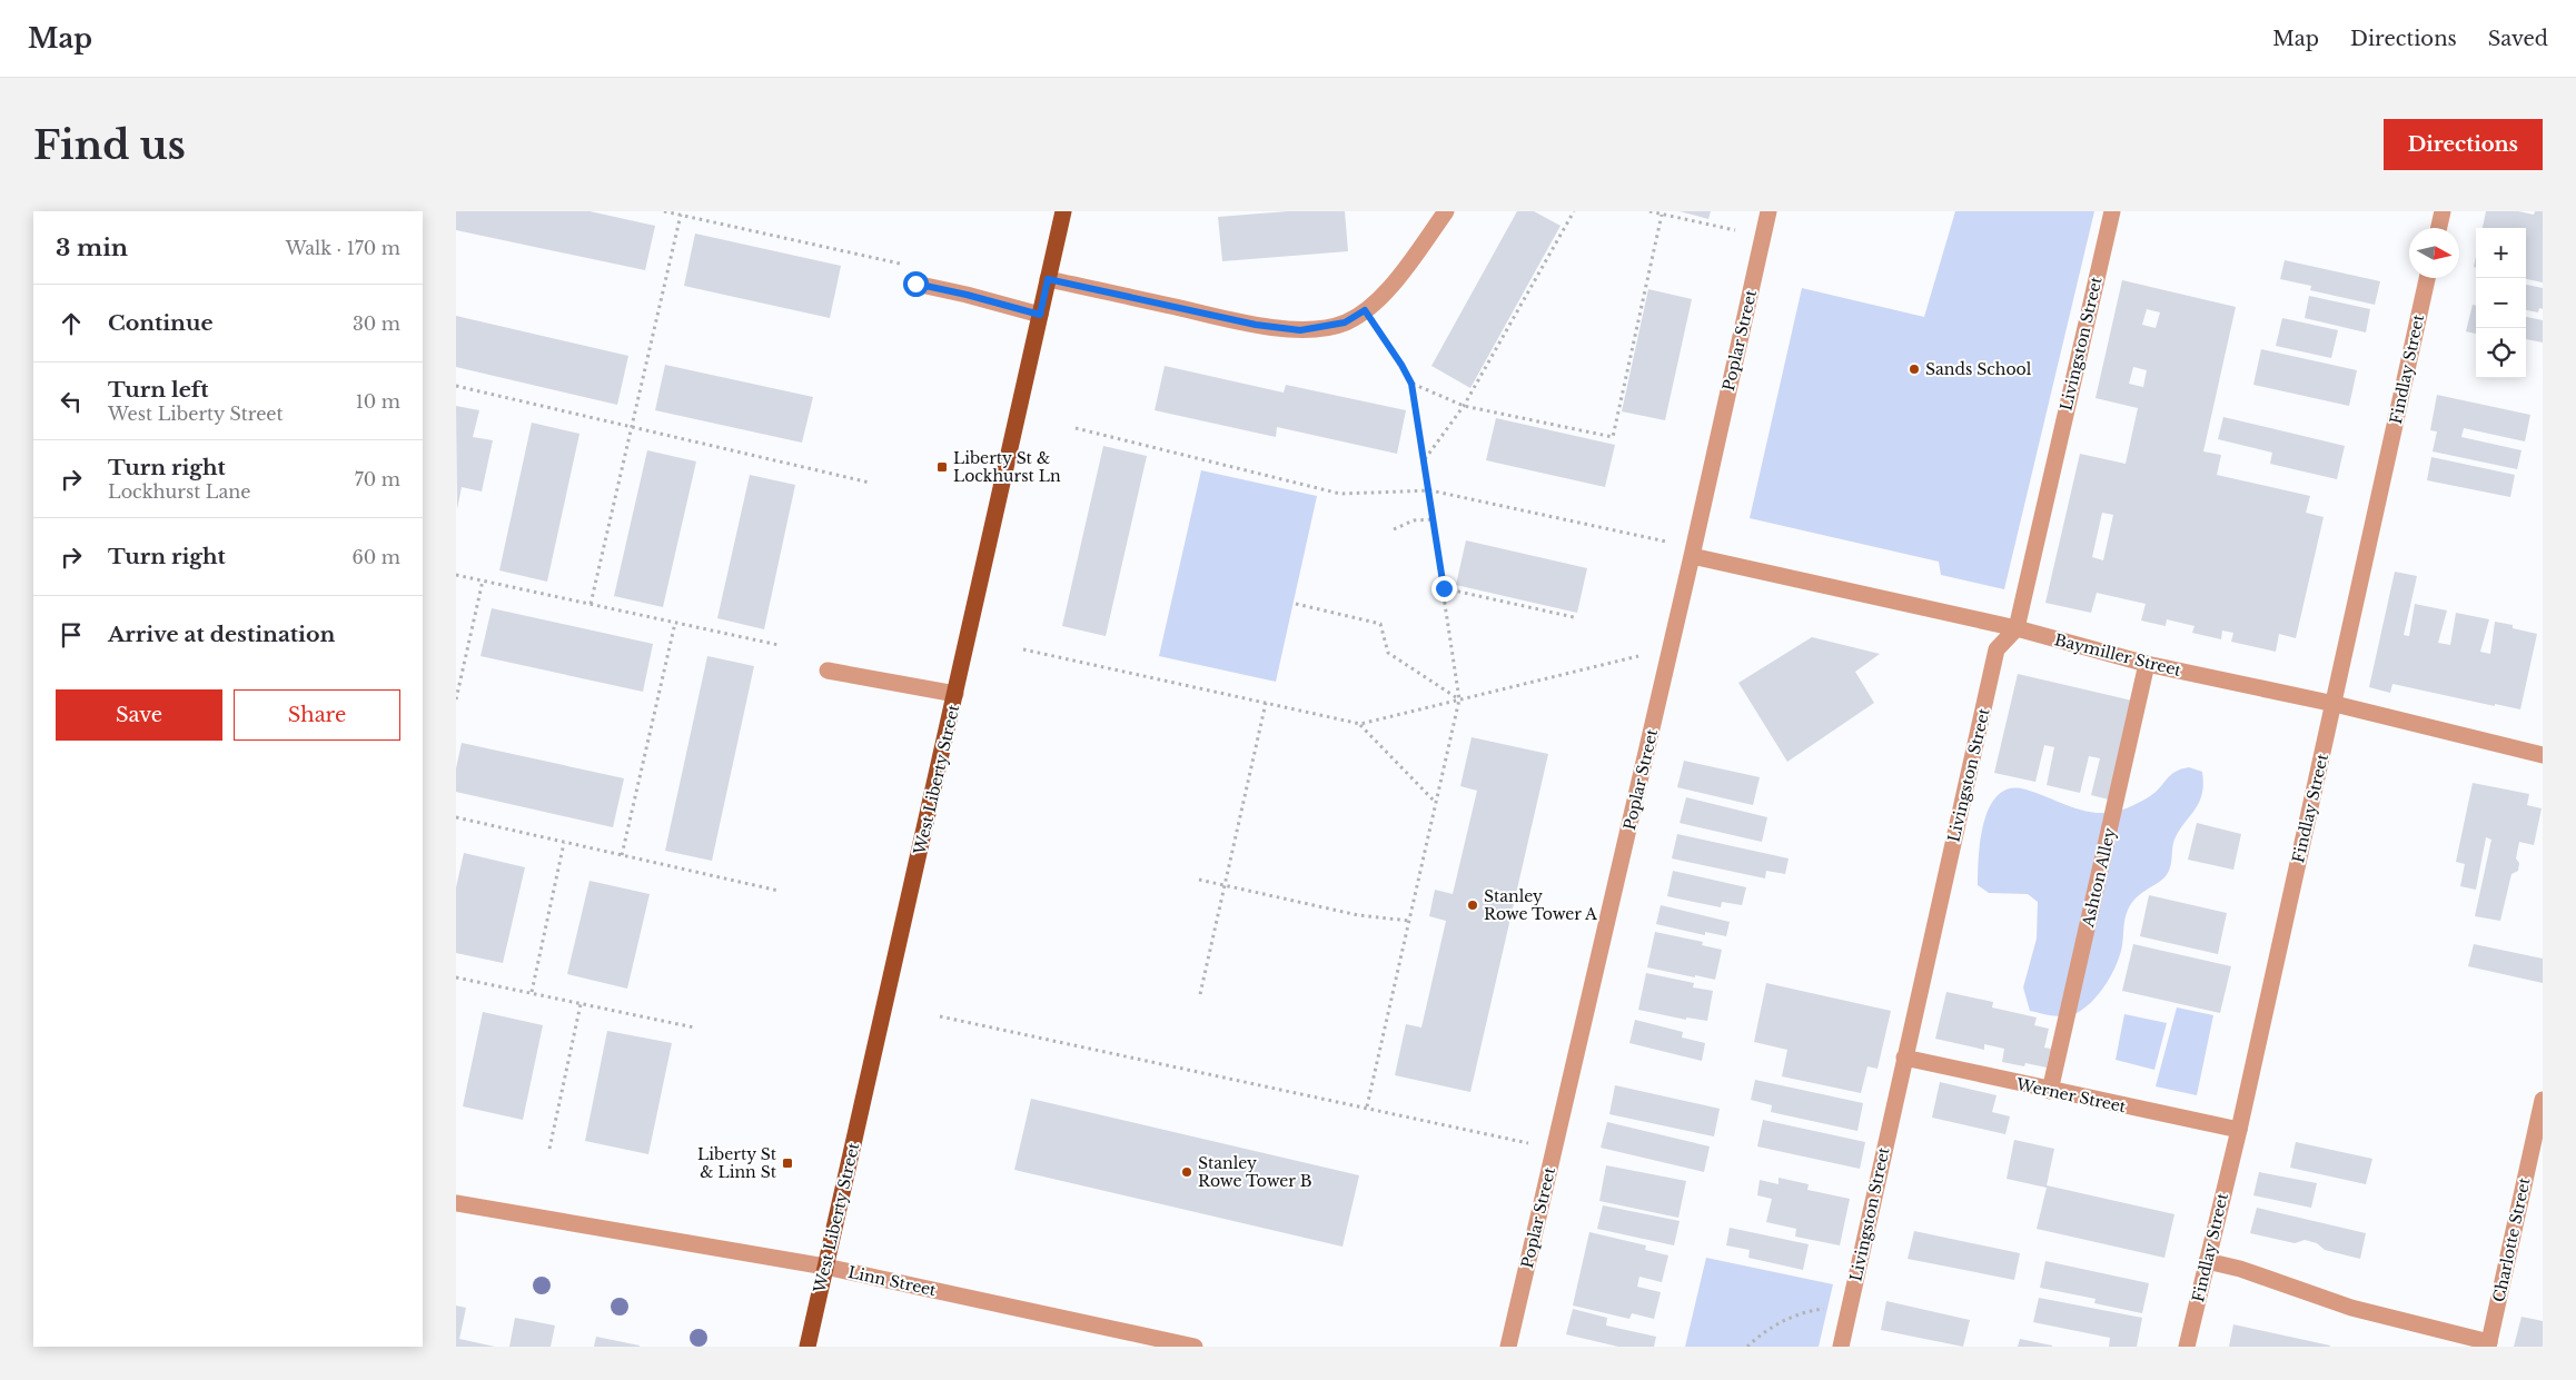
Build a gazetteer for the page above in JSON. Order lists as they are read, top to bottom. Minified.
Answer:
{"streets":{"main road":["West Liberty Street"],"street":["Poplar Street","Livingston Street","Findlay Street","Baymiller Street","Ashton Alley","Werner Street","Charlotte Street","Linn Street"]},"crossings":[["Poplar Street","Baymiller Street"],["Livingston Street","Baymiller Street"],["Livingston Street","Werner Street"],["Findlay Street","Baymiller Street"],["Findlay Street","Werner Street"],["Baymiller Street","Ashton Alley"],["West Liberty Street","Linn Street"],["Ashton Alley","Werner Street"]],"places":{"other":["Sands School","Stanley Rowe Tower A","Stanley Rowe Tower B"],"transit":["Liberty St & Lockhurst Ln","Liberty St & Linn St"]},"north":"right","page":{"header":"Map","nav":["Map","Directions","Saved"],"buttons":["Directions",["Save","Share"]],"title":"Find us","heading":["3 min","Walk · 170 m"],"map_buttons":["+","−"],"list":[["Continue","30 m"],["Turn left","West Liberty Street","10 m"],["Turn right","Lockhurst Lane","70 m"],["Turn right","60 m"],"Arrive at destination"]}}
